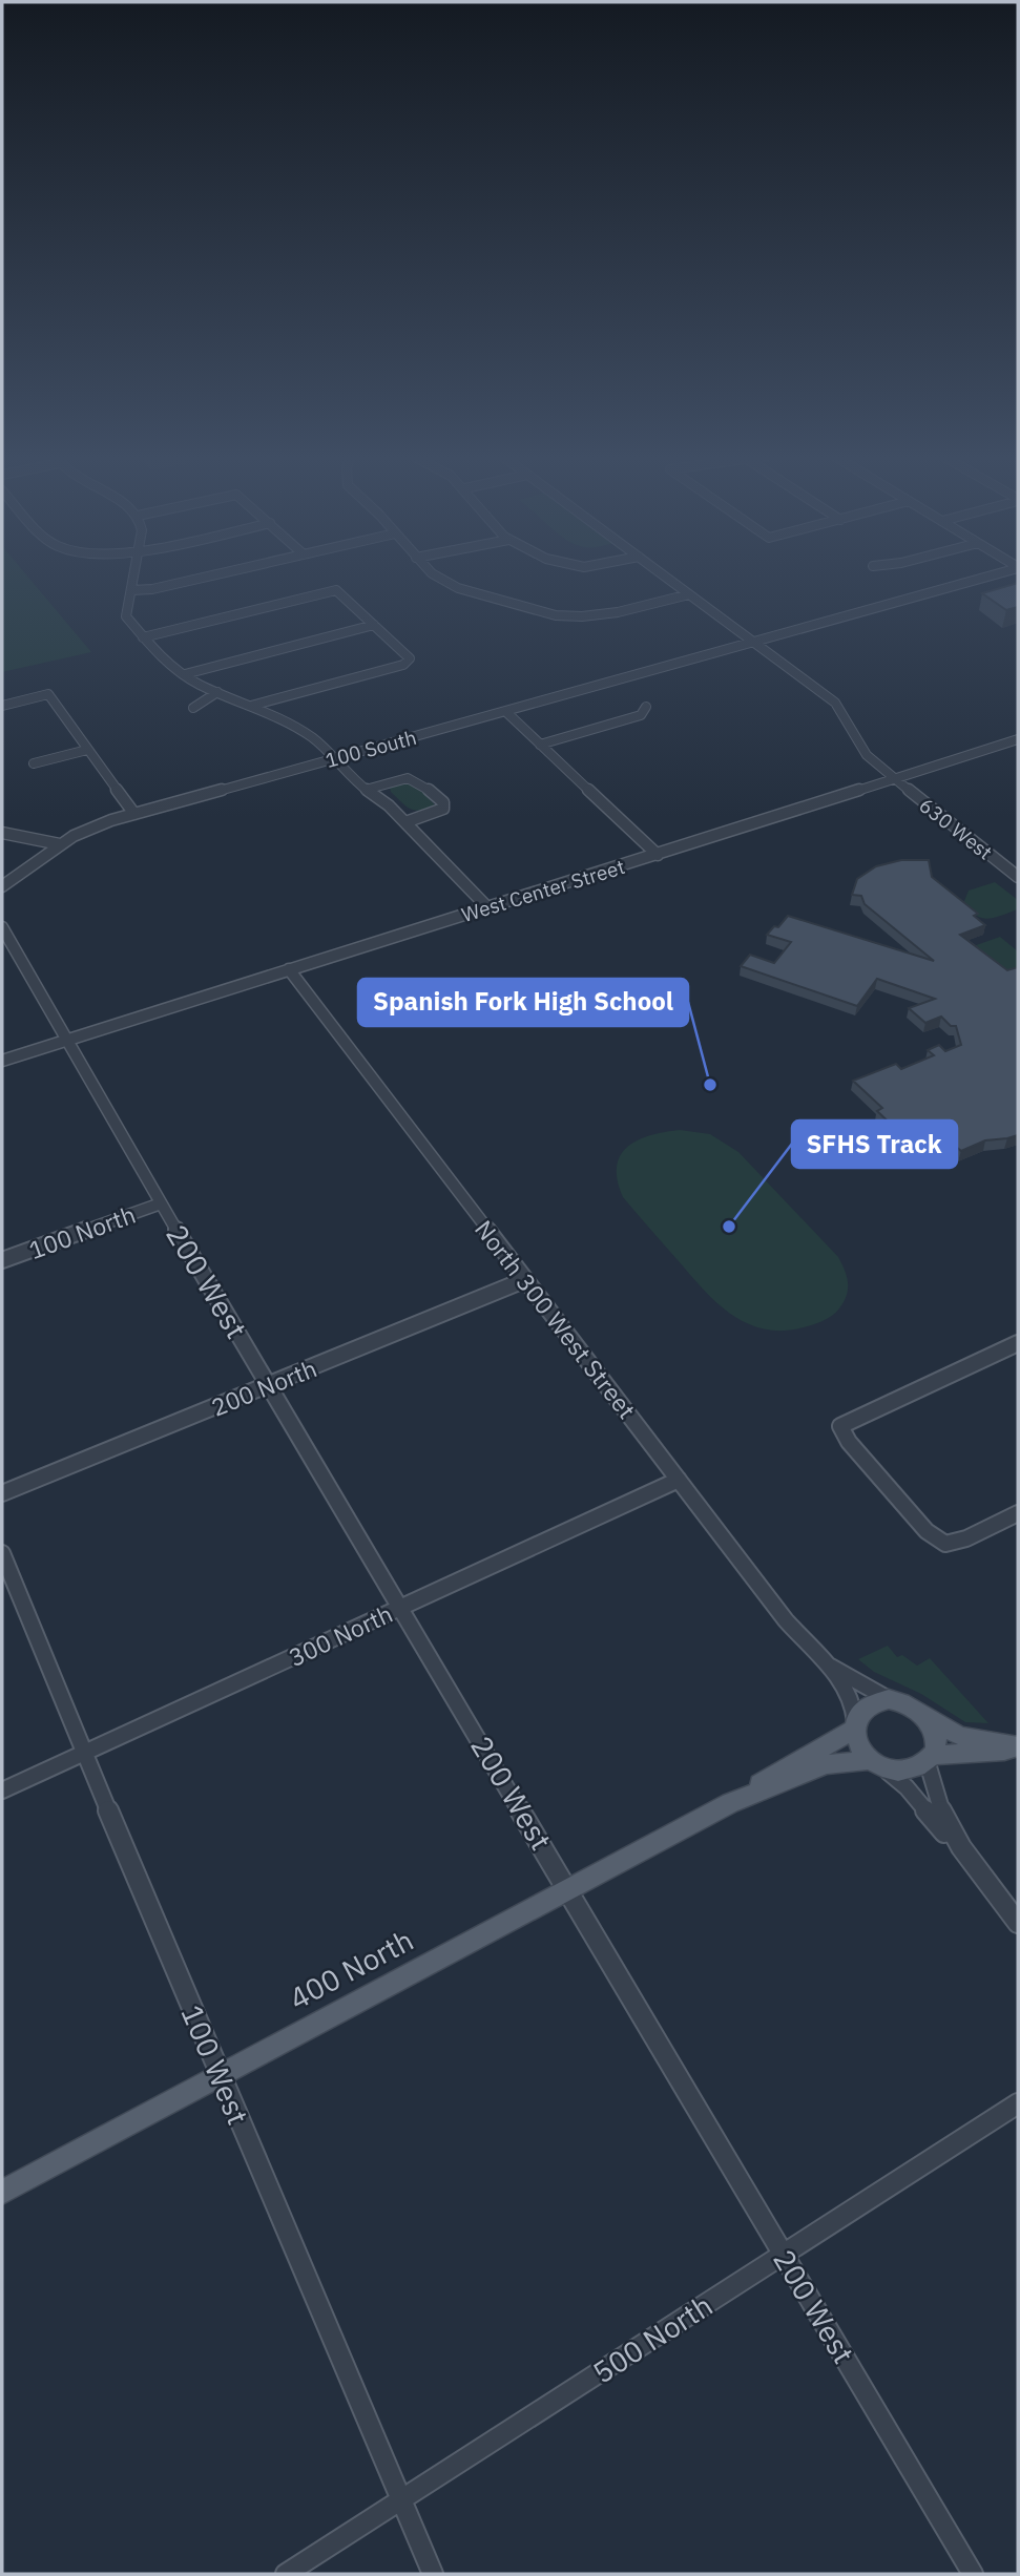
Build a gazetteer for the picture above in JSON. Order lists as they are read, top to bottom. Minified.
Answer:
{"streets":{"main road":["400 North"],"street":["100 South","630 West","West Center Street","100 North","200 West","North 300 West Street","200 North","300 North","100 West","500 North"]},"crossings":[["100 South","630 West"],["630 West","West Center Street"],["West Center Street","200 West"],["West Center Street","North 300 West Street"],["100 North","200 West"],["200 West","200 North"],["200 West","300 North"],["200 West","400 North"],["200 West","500 North"],["North 300 West Street","200 North"],["North 300 West Street","300 North"],["North 300 West Street","400 North"],["300 North","100 West"],["400 North","100 West"],["100 West","500 North"]],"places":["Spanish Fork High School","SFHS Track"]}
